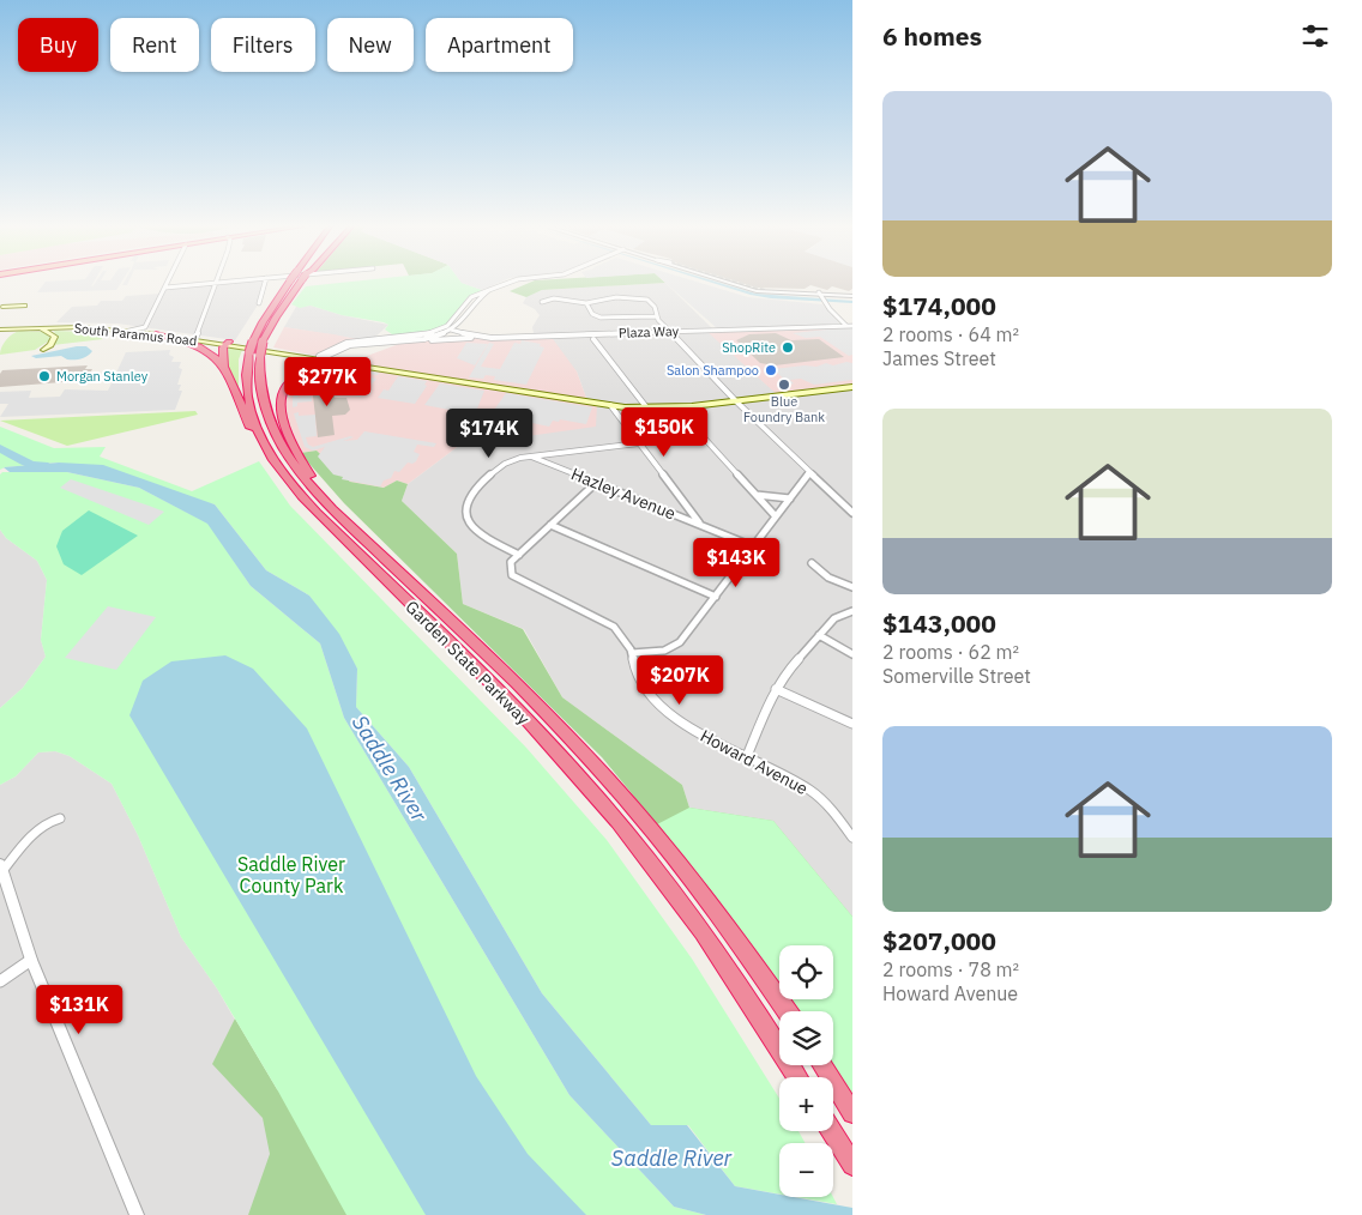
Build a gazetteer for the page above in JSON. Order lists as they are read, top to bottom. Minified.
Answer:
{"streets":{"highway":["Garden State Parkway"],"main road":["South Paramus Road"],"street":["Plaza Way","Hazley Avenue","Howard Avenue"]},"water":["Saddle River"],"parks":["Saddle River County Park"],"places":["ShopRite","Salon Shampoo","Morgan Stanley","Blue Foundry Bank"],"page":{"heading":"6 homes","chip":["Buy","Rent","Filters","New","Apartment"],"list":[{"name":"$174,000","note":"2 rooms · 64 m² · James Street"},{"name":"$143,000","note":"2 rooms · 62 m² · Somerville Street"},{"name":"$207,000","note":"2 rooms · 78 m² · Howard Avenue"}],"price":["$277K","$150K","$174K","$143K","$207K","$131K"],"map_buttons":["+","−"]}}
